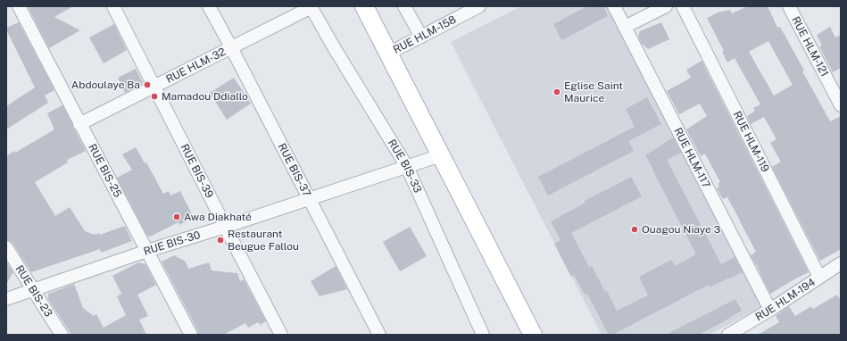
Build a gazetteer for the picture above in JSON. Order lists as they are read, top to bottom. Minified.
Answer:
{"streets":{"street":["RUE HLM-158","RUE HLM-121","RUE HLM-32","RUE HLM-119","RUE HLM-117","RUE BIS-33","RUE BIS-25","RUE BIS-39","RUE BIS-37","RUE BIS-30","RUE BIS-23","RUE HLM-194"]},"crossings":[["RUE HLM-32","RUE BIS-33"],["RUE HLM-32","RUE BIS-25"],["RUE HLM-32","RUE BIS-39"],["RUE HLM-32","RUE BIS-37"],["RUE HLM-119","RUE HLM-194"],["RUE HLM-117","RUE HLM-194"],["RUE BIS-33","RUE BIS-30"],["RUE BIS-25","RUE BIS-30"],["RUE BIS-39","RUE BIS-30"],["RUE BIS-37","RUE BIS-30"],["RUE BIS-30","RUE BIS-23"]],"places":["Abdoulaye Ba","Eglise Saint Maurice","Mamadou Ddiallo","Awa Diakhaté","Ouagou Niaye 3","Restaurant Beugue Fallou"]}
